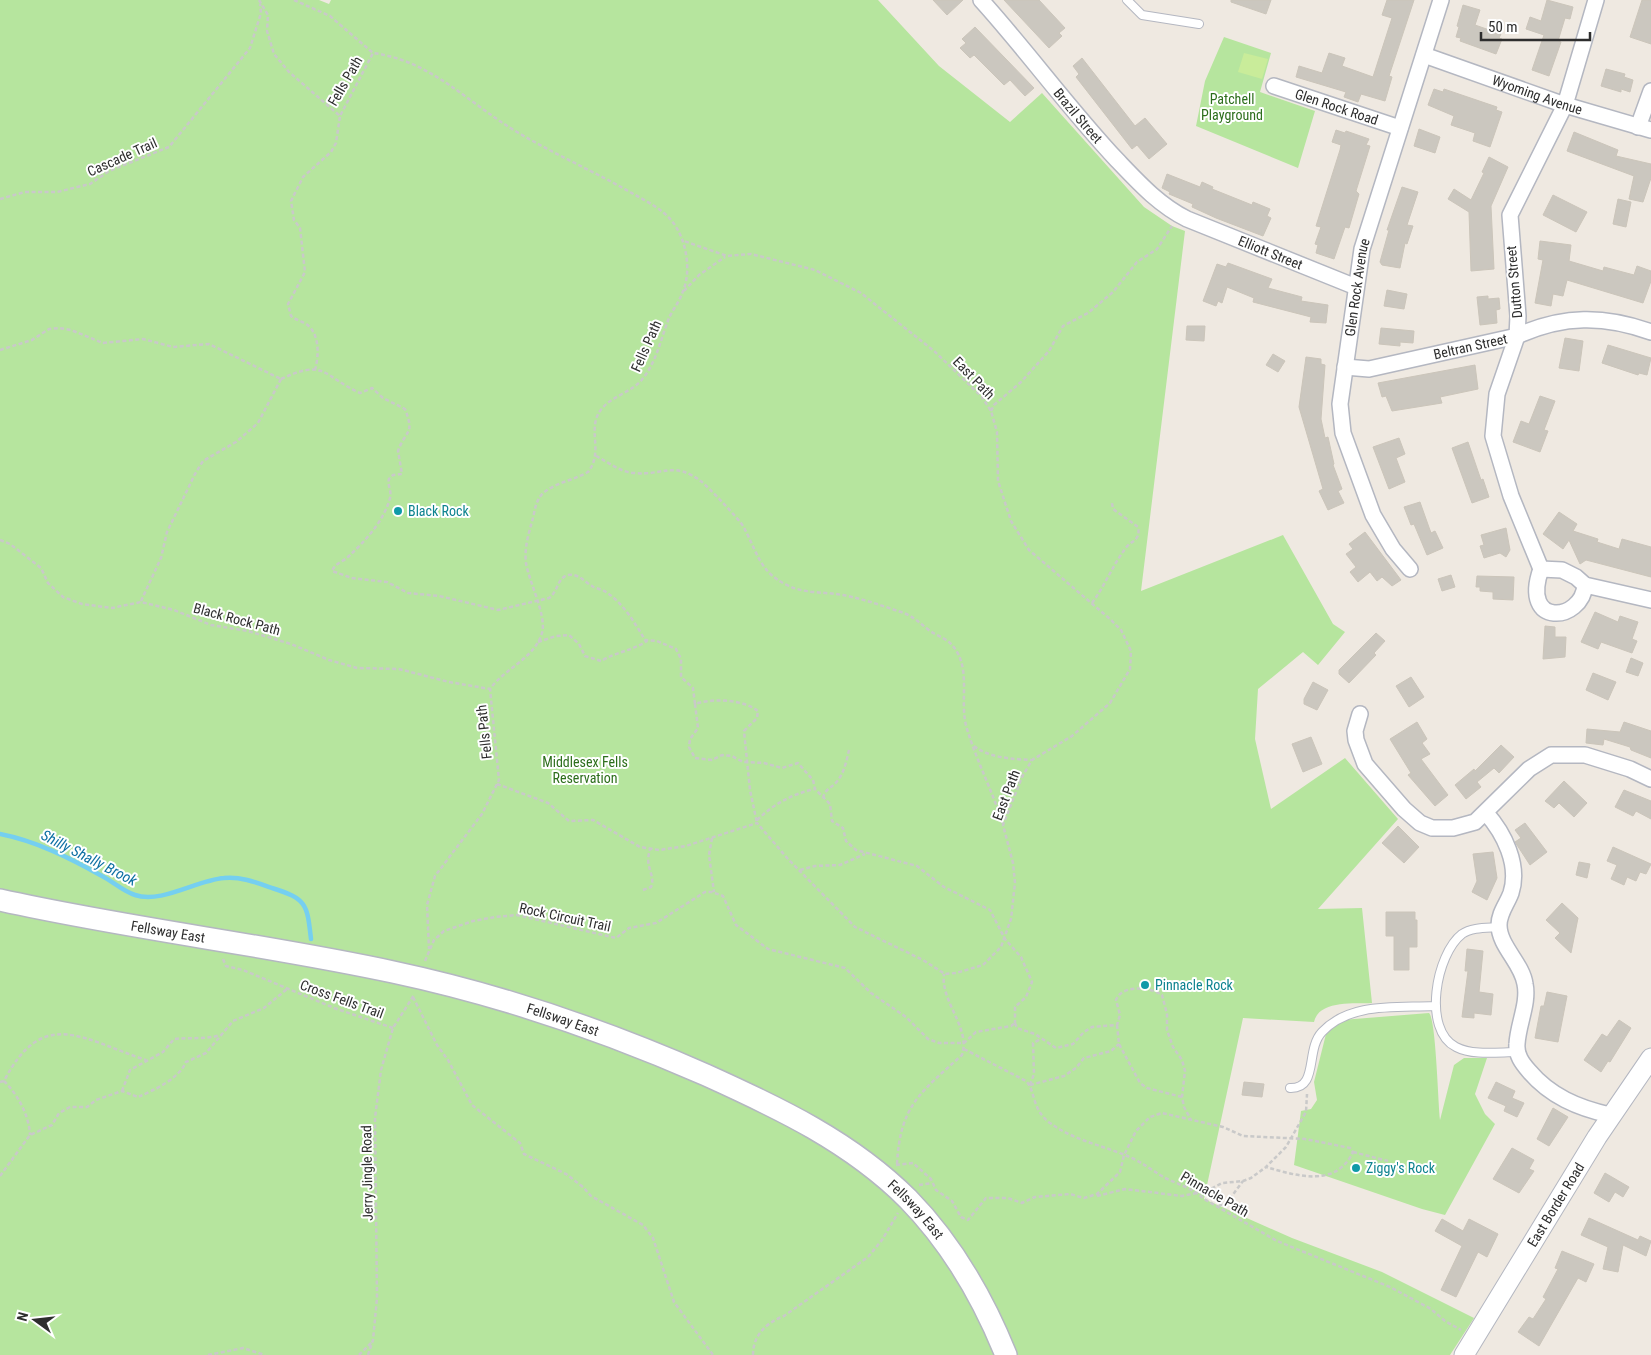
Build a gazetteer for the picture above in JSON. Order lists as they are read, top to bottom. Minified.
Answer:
{"streets":{"main road":["Fellsway East"],"street":["Wyoming Avenue","Glen Rock Road","Brazil Street","Elliott Street","Dutton Street","Glen Rock Avenue","Beltran Street","East Border Road"],"path":["Fells Path","Cascade Trail","East Path","Black Rock Path","Rock Circuit Trail","Cross Fells Trail","Jerry Jingle Road","Pinnacle Path"]},"crossings":[["Fells Path","Cascade Trail"],["Fells Path","East Path"],["Fells Path","Black Rock Path"],["Fells Path","Rock Circuit Trail"],["Wyoming Avenue","Dutton Street"],["Wyoming Avenue","Glen Rock Avenue"],["Glen Rock Road","Glen Rock Avenue"],["Brazil Street","Elliott Street"],["Elliott Street","Glen Rock Avenue"],["Dutton Street","Beltran Street"],["Glen Rock Avenue","Beltran Street"],["Cross Fells Trail","Jerry Jingle Road"],["Pinnacle Path","East Border Road"]],"water":["Shilly Shally Brook"],"parks":["Patchell Playground","Middlesex Fells Reservation"],"places":["Black Rock","Pinnacle Rock","Ziggy's Rock"],"scale_bar":"50 m","north":"left"}
